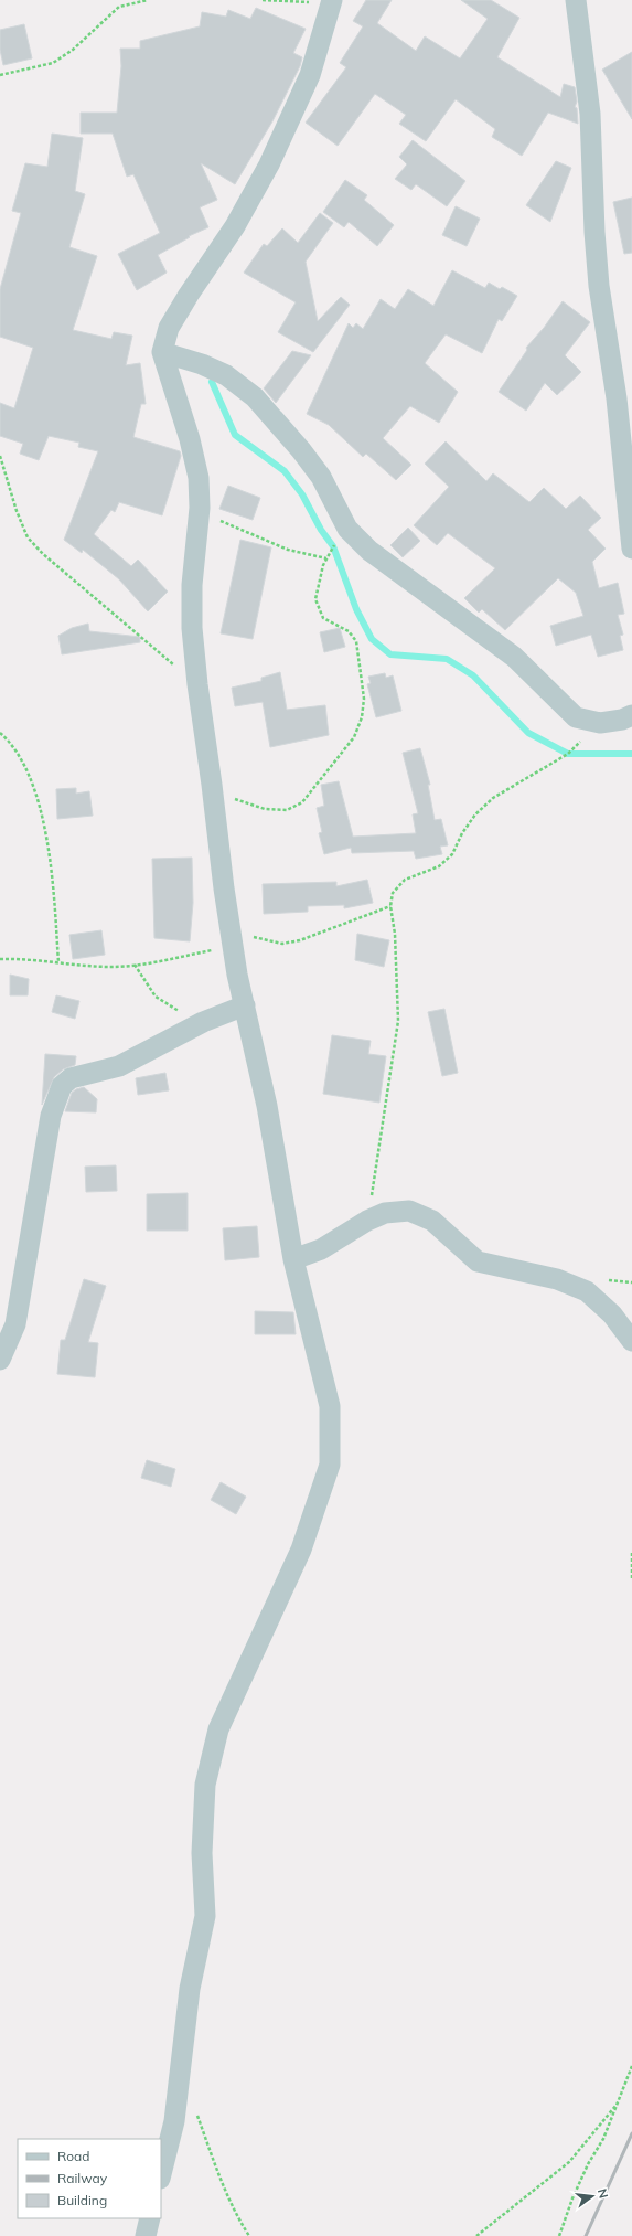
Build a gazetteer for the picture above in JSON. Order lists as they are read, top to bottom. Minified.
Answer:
{"legend":["Road","Railway","Building"],"north":"right"}
